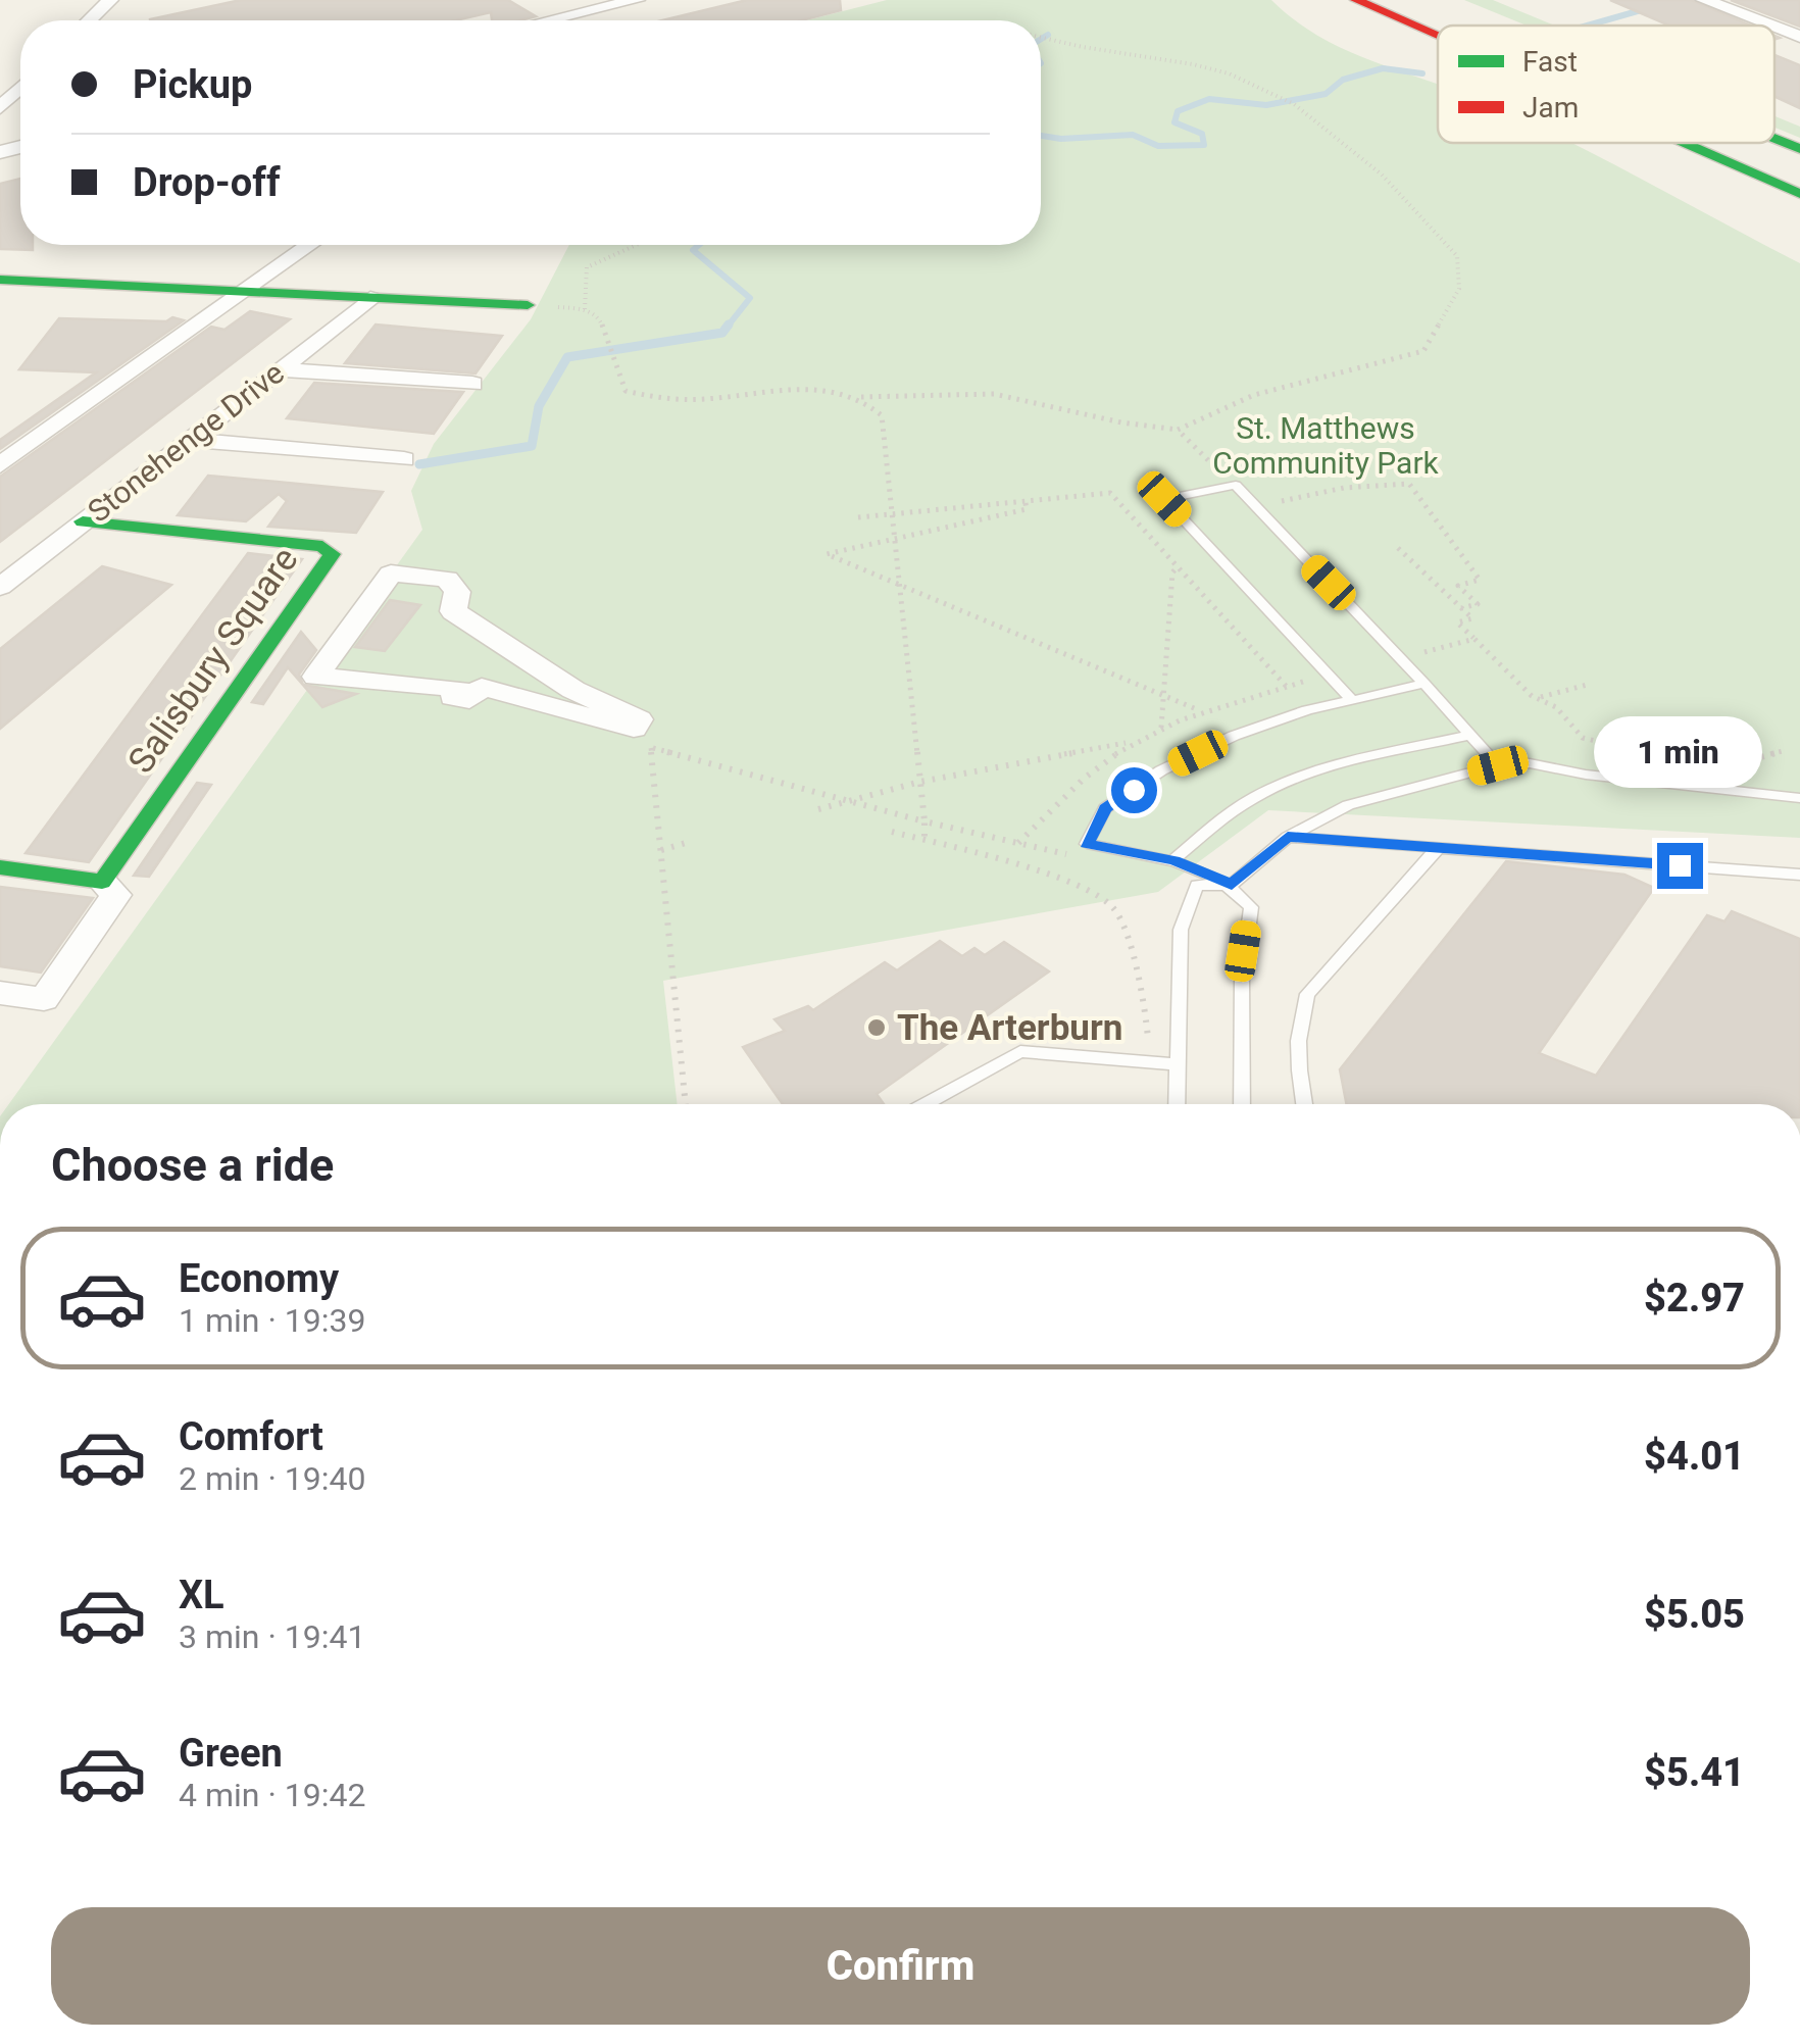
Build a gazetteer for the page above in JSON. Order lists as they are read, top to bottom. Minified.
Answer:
{"streets":{"main road":["Salisbury Square"],"street":["Stonehenge Drive"]},"crossings":[["Stonehenge Drive","Salisbury Square"]],"parks":["St. Matthews Community Park"],"places":["The Arterburn"],"legend":["Fast","Jam"],"page":{"banner":["Pickup","Drop-off"],"bubble":"1 min","heading":"Choose a ride","list":[{"name":"Economy","note":"1 min · 19:39","value":"$2.97"},{"name":"Comfort","note":"2 min · 19:40","value":"$4.01"},{"name":"XL","note":"3 min · 19:41","value":"$5.05"},{"name":"Green","note":"4 min · 19:42","value":"$5.41"}],"buttons":"Confirm"}}
